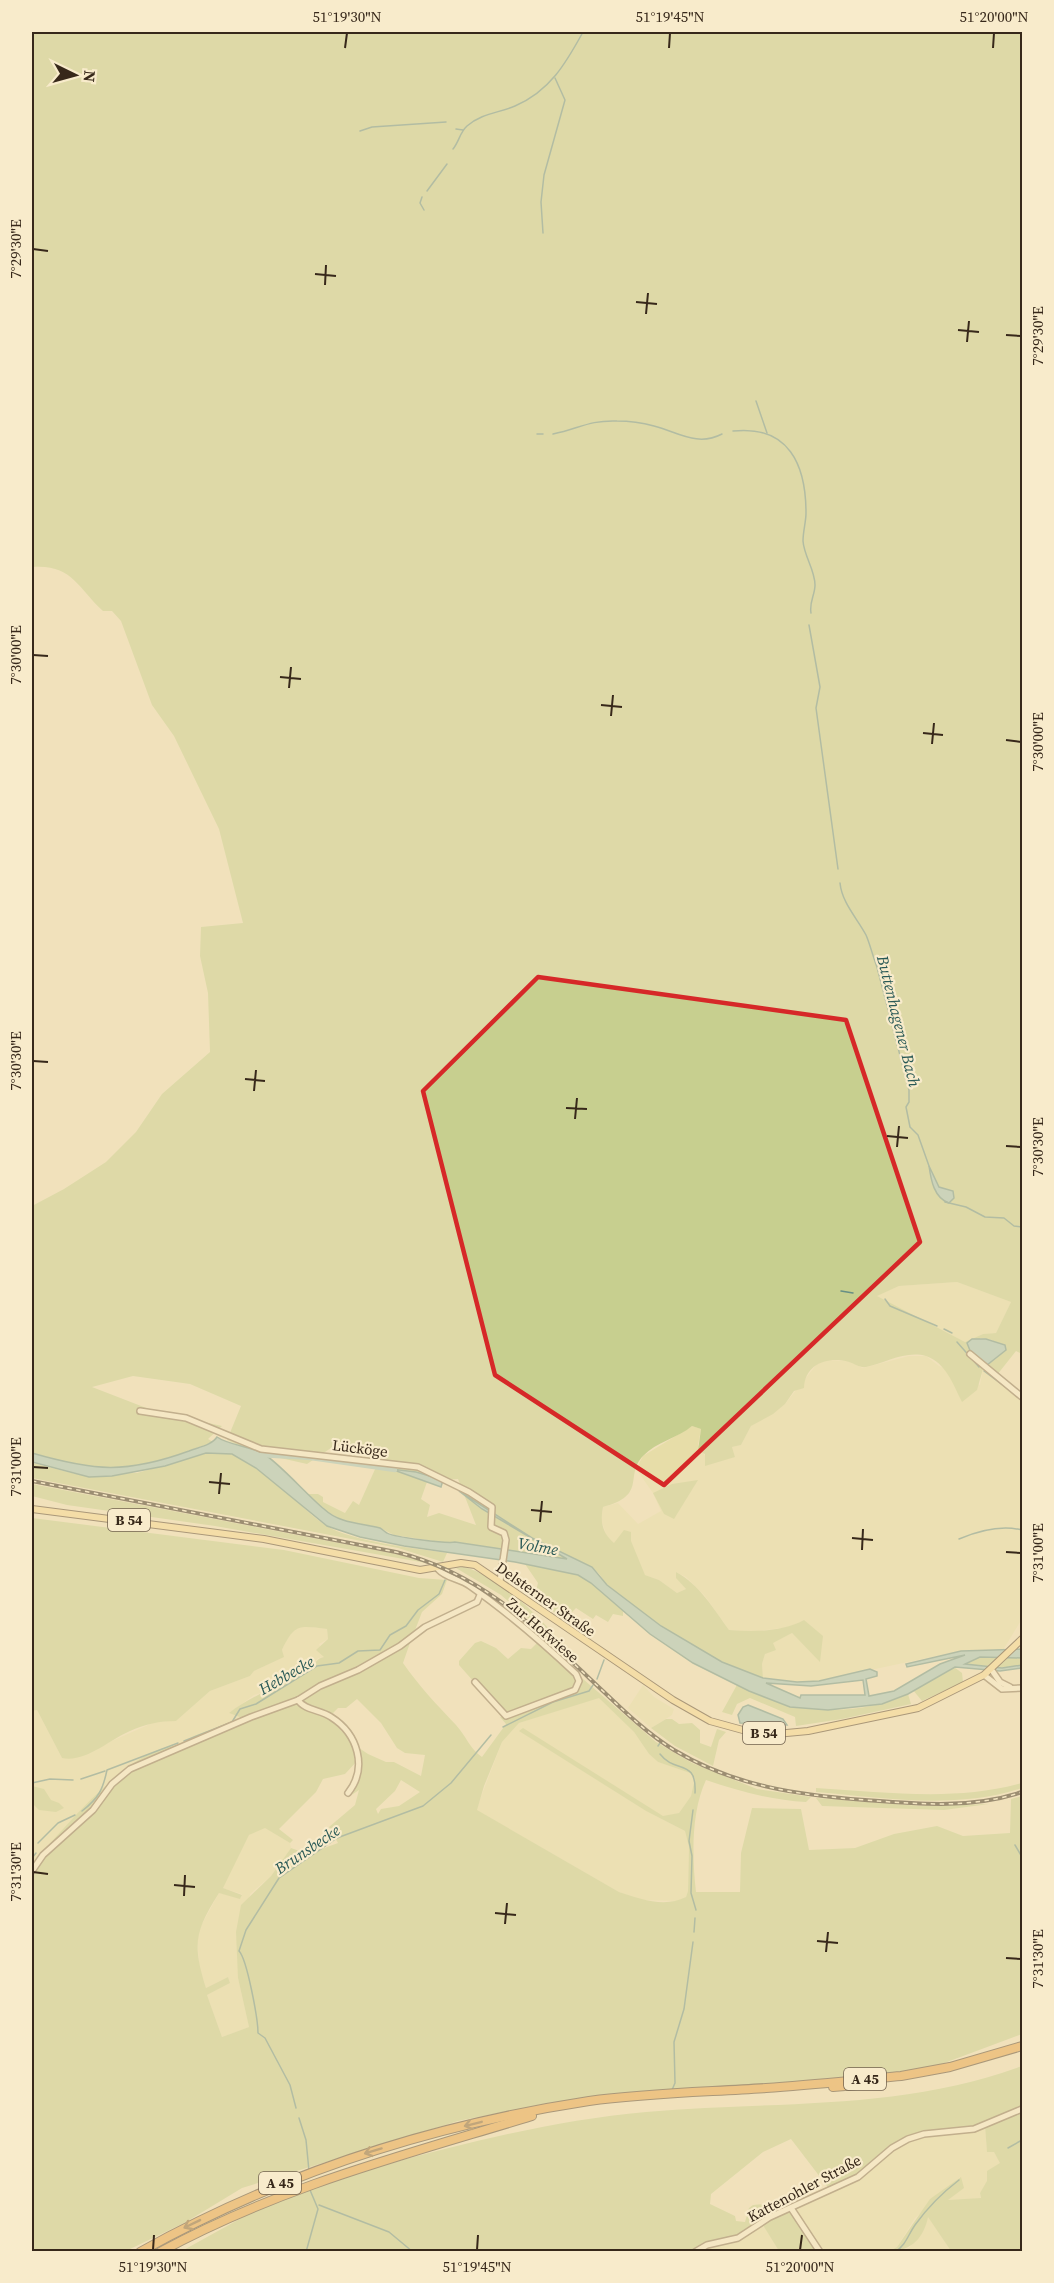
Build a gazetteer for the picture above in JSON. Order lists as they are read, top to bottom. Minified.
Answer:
{"streets":{"highway":["A 45"],"main road":["B 54","Delsterner Straße"],"street":["Lücköge","Zur Hofwiese","Kattenohler Straße"]},"crossings":[["Lücköge","Delsterner Straße"],["B 54","Delsterner Straße"],["Delsterner Straße","Zur Hofwiese"]],"water":["Buttenhagener Bach","Volme","Hebbecke","Brunsbecke"],"north":"right","coordinates":["51°19'30\"N","51°19'45\"N","51°20'00\"N","7°29'30\"E","7°30'00\"E","7°30'30\"E","7°31'00\"E","7°31'30\"E"]}
